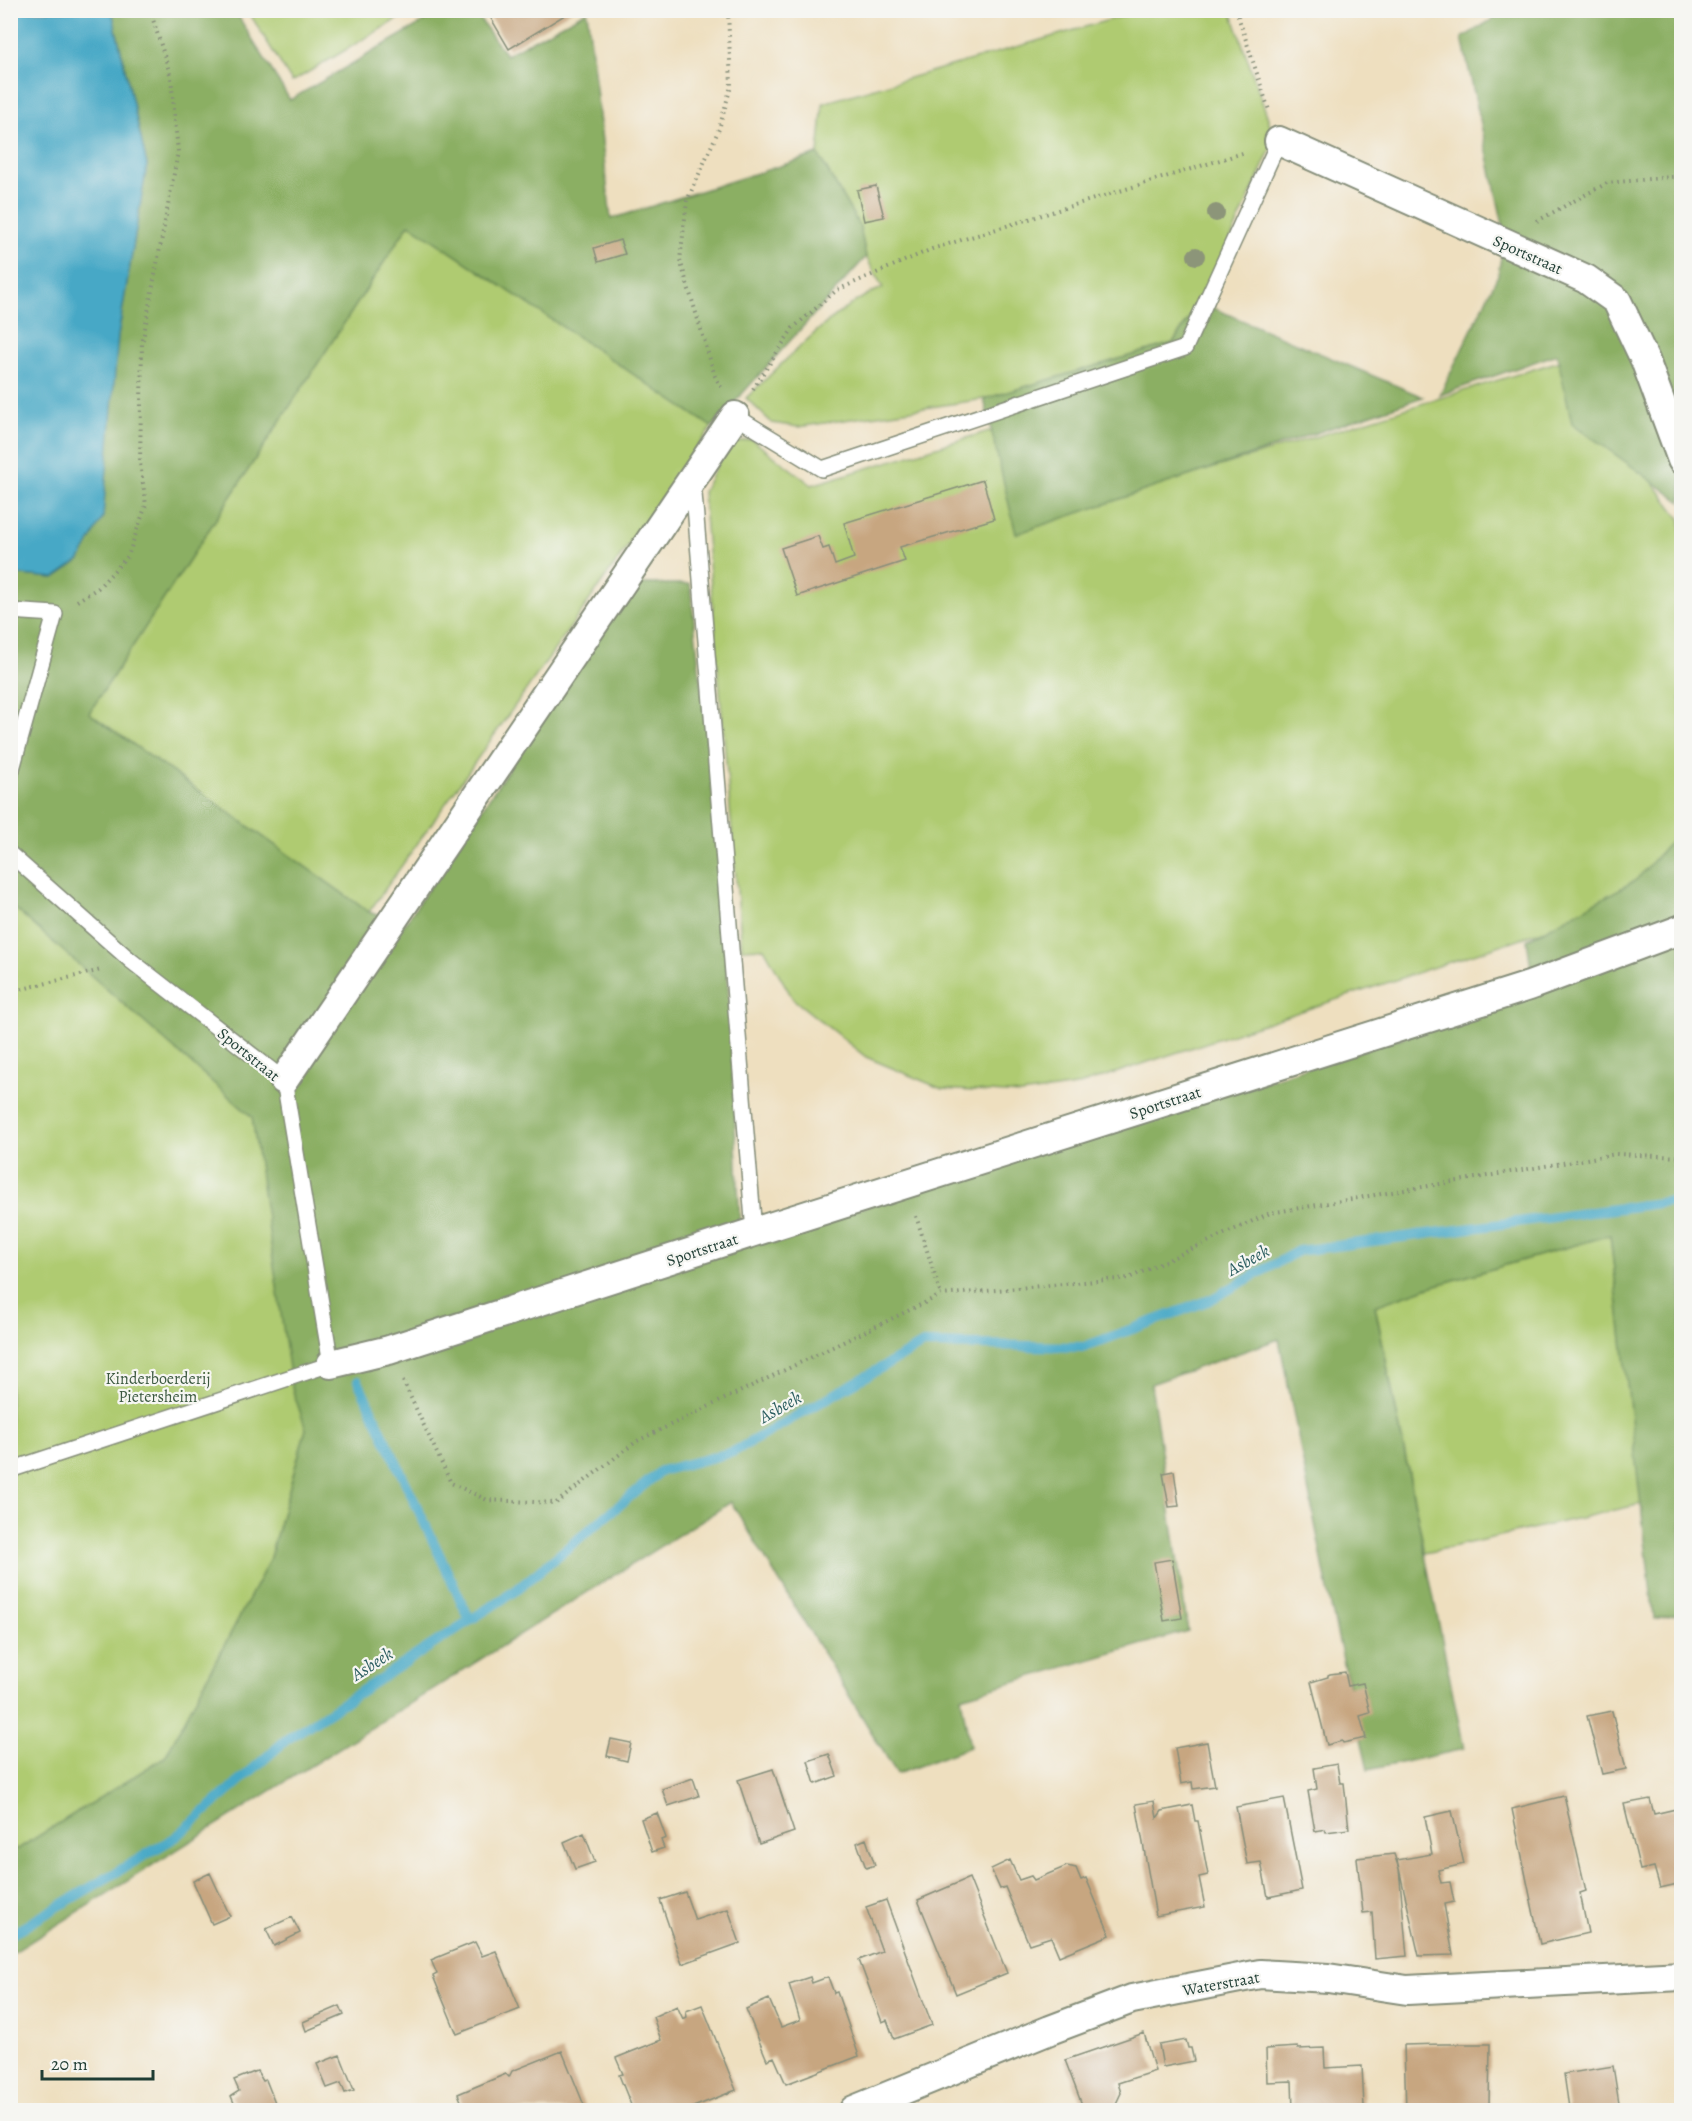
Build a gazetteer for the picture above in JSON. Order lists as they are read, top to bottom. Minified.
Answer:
{"streets":{"street":["Sportstraat","Waterstraat"]},"water":["Asbeek"],"parks":["Kinderboerderij Pietersheim"],"scale_bar":"20 m"}
